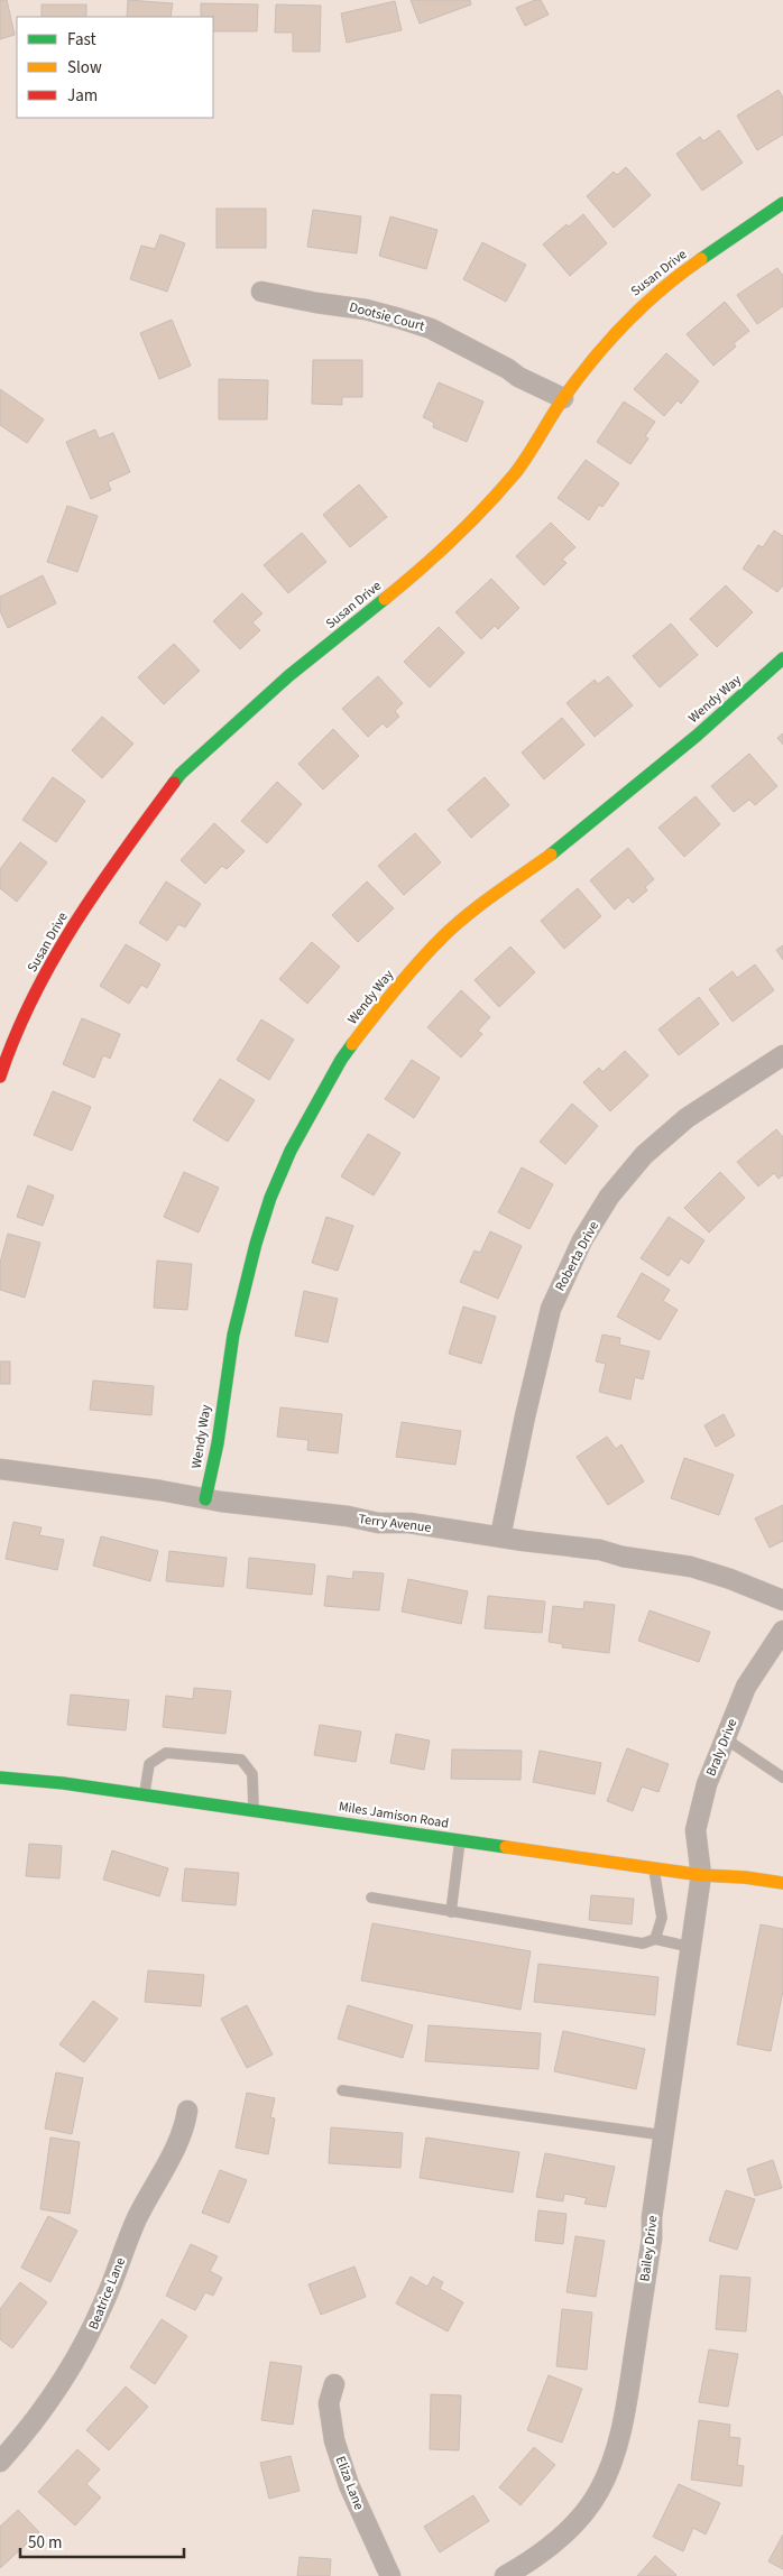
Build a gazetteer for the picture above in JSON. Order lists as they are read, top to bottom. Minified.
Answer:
{"streets":{"street":["Susan Drive","Dootsie Court","Wendy Way","Roberta Drive","Terry Avenue","Braly Drive","Miles Jamison Road","Bailey Drive","Beatrice Lane","Eliza Lane"]},"crossings":[["Susan Drive","Dootsie Court"],["Wendy Way","Terry Avenue"],["Roberta Drive","Terry Avenue"],["Braly Drive","Miles Jamison Road"],["Braly Drive","Bailey Drive"],["Miles Jamison Road","Bailey Drive"]],"legend":["Fast","Slow","Jam"],"scale_bar":"50 m"}
